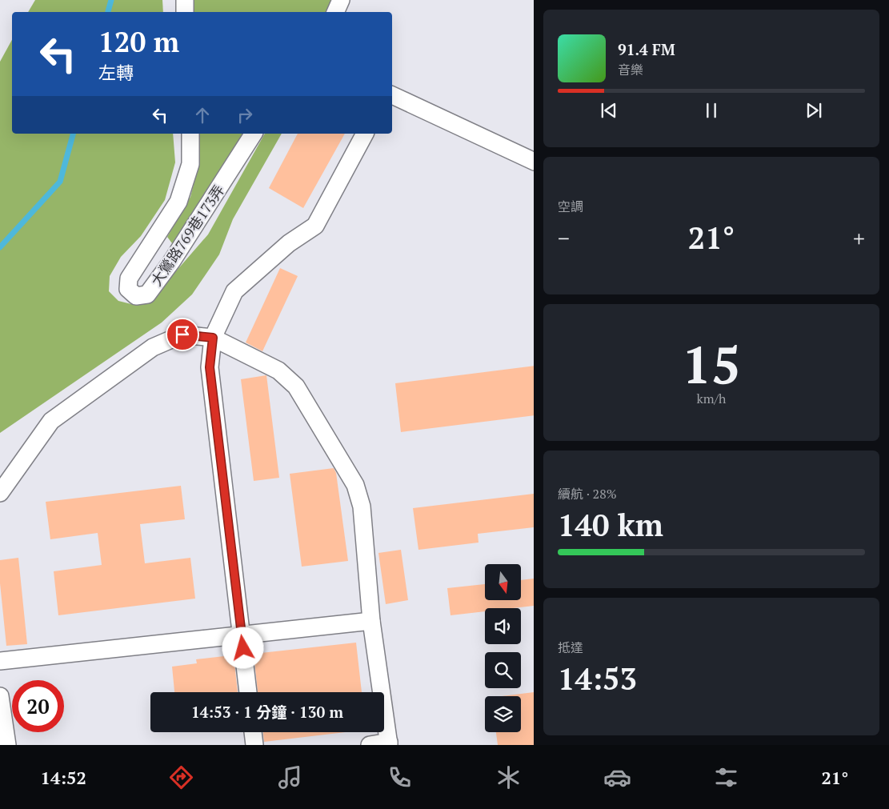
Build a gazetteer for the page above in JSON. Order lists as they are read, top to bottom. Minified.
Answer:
{"streets":{"lane":["大鶯路769巷173弄"]},"north":"bottom","page":{"turn":["120 m","左轉"],"song":["91.4 FM","音樂"],"tile":["空調",["15","km/h"],["續航 · 28%","140 km"],["抵達","14:53"]],"heat":["−","21°","+"],"limit":"20","trip":"14:53 · 1 分鐘 · 130 m","tabs":["14:52","21°"]}}
